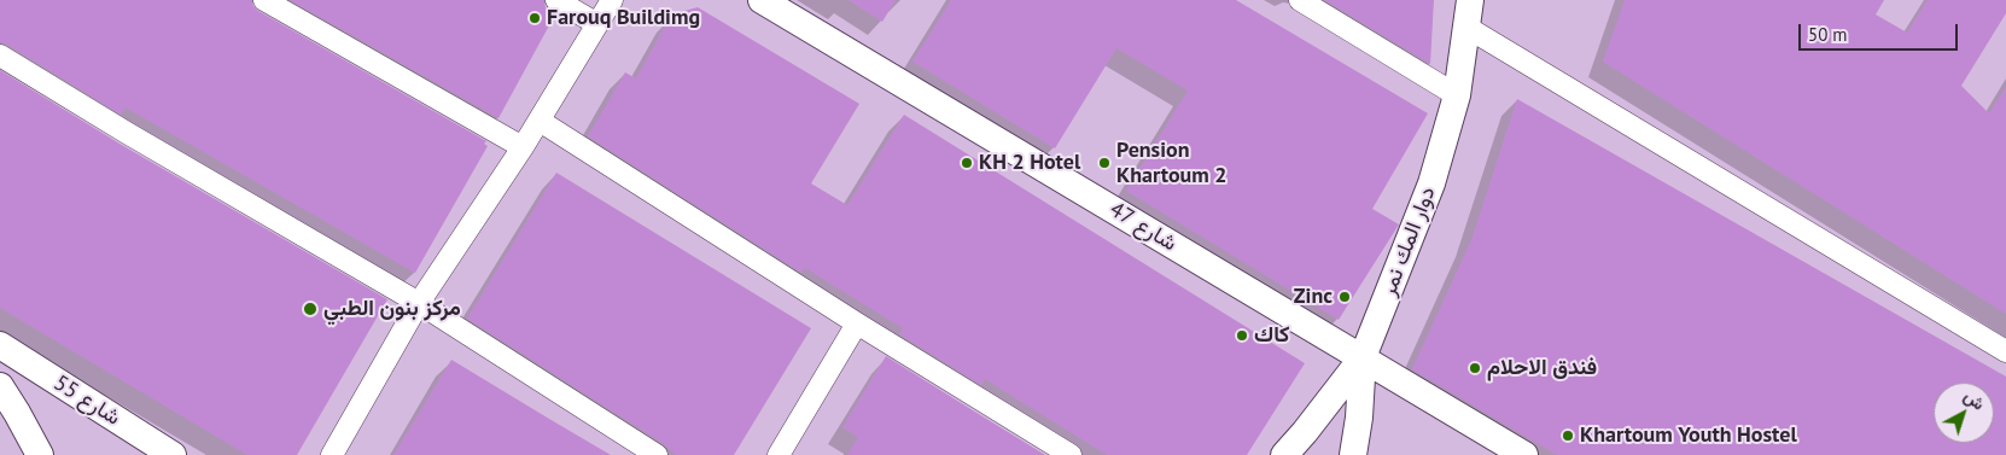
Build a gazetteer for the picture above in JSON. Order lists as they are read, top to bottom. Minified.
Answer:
{"streets":{"street":["شارع 47","دوار المك نمر","شارع 55"]},"crossings":[["شارع 47","دوار المك نمر"]],"places":["Farouq Buildimg","KH 2 Hotel","Pension Khartoum 2","Zinc","مركز بنون الطبي","كاك","فندق الاحلام","Khartoum Youth Hostel"],"scale_bar":"50 m","north":"top right"}
